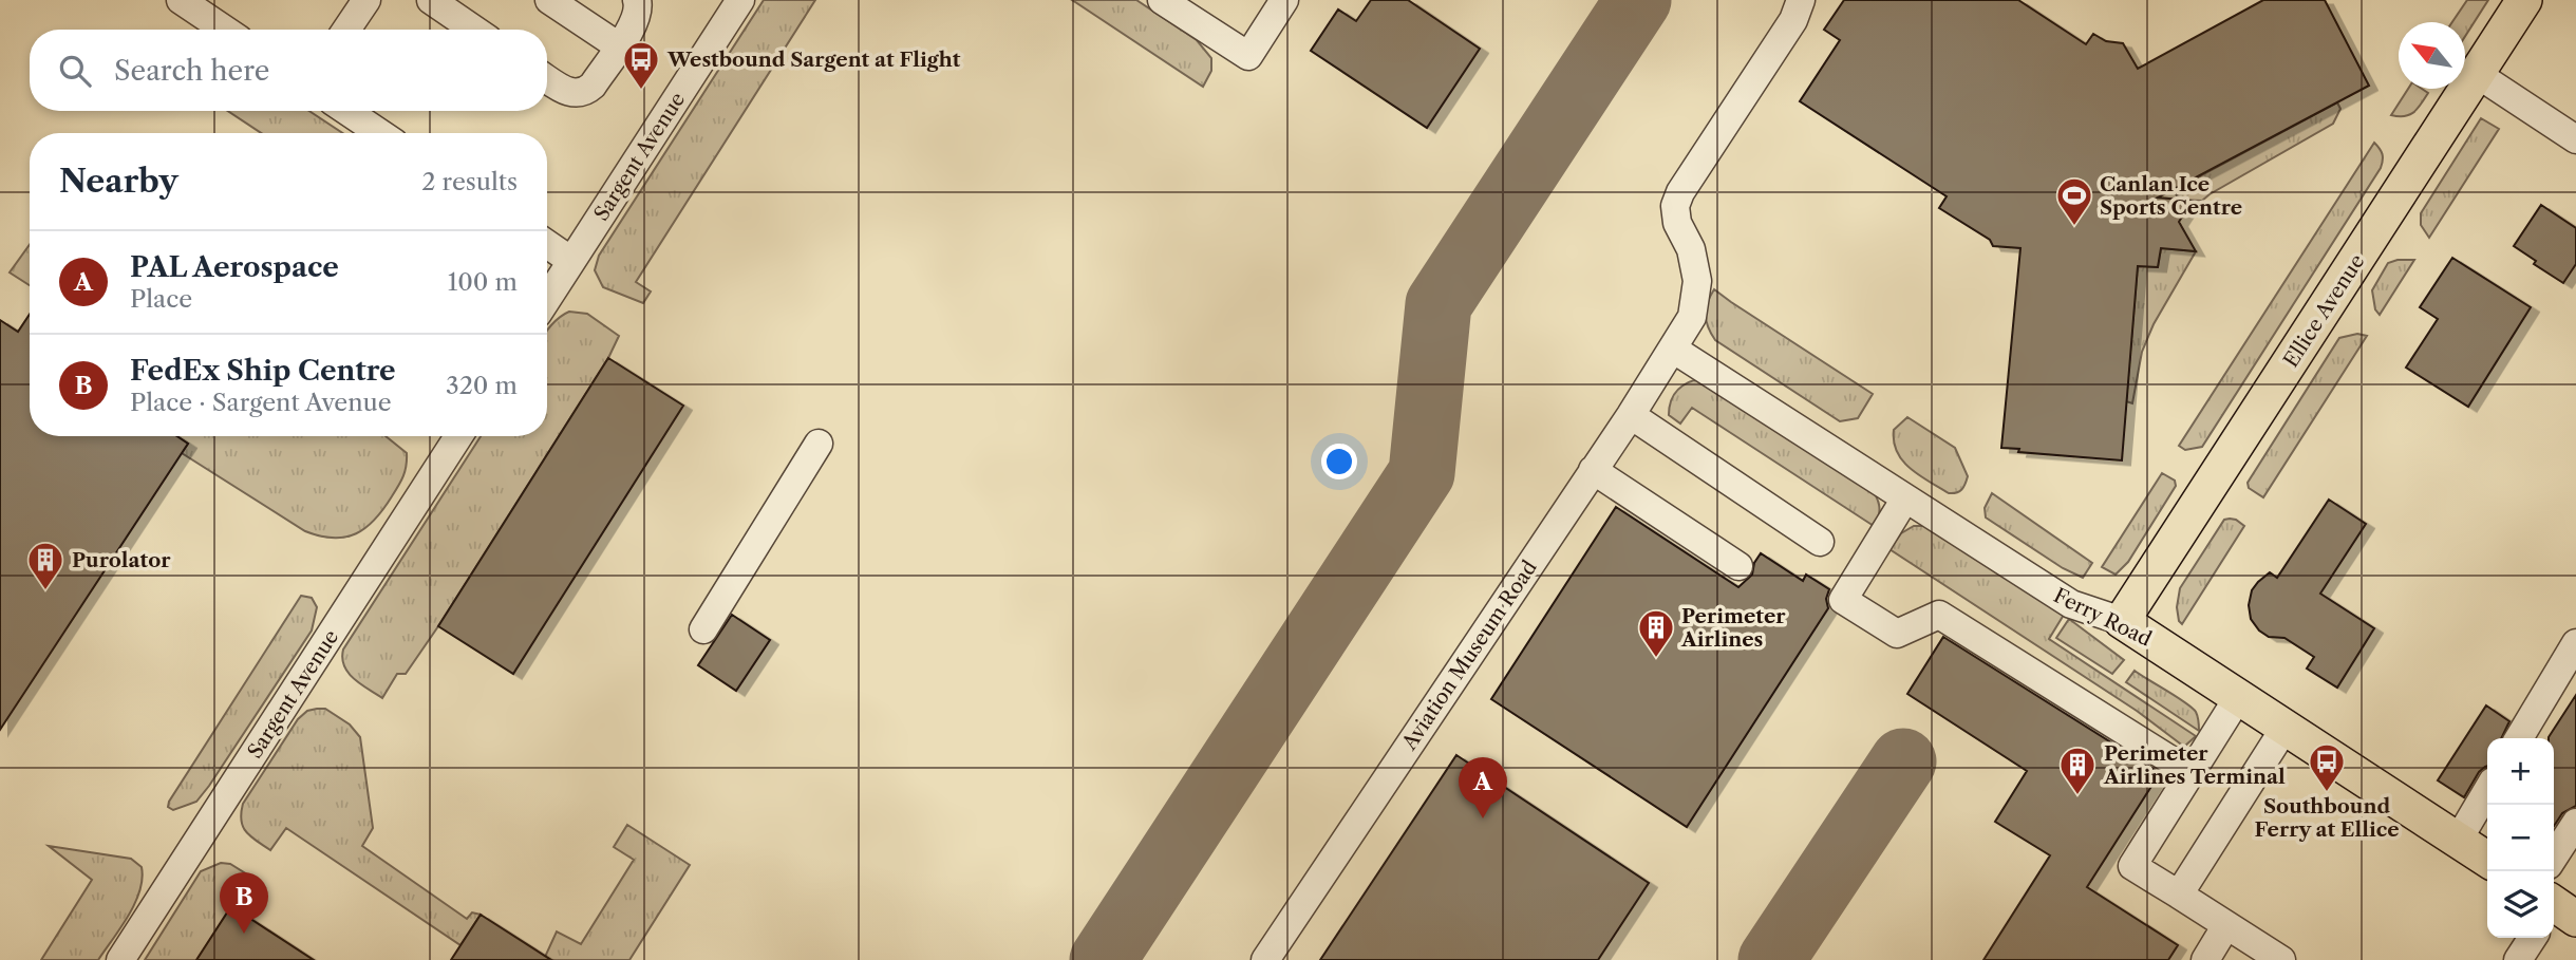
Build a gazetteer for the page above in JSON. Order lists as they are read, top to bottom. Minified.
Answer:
{"streets":{"main road":["Ellice Avenue","Ferry Road"],"street":["Sargent Avenue","Aviation Museum Road"]},"crossings":[["Ellice Avenue","Ferry Road"],["Ferry Road","Aviation Museum Road"]],"places":{"bus stop":["Westbound Sargent at Flight","Southbound Ferry at Ellice"],"sports":["Canlan Ice Sports Centre"],"building":["Purolator","Perimeter Airlines","Perimeter Airlines Terminal"]},"north":"top left","page":{"search":"Search here","heading":["Nearby","2 results"],"list":[{"mark":"A","name":"PAL Aerospace","note":"Place","value":"100 m"},{"mark":"B","name":"FedEx Ship Centre","note":"Place · Sargent Avenue","value":"320 m"}],"map_buttons":["+","−"],"pins":["A","B"]}}
